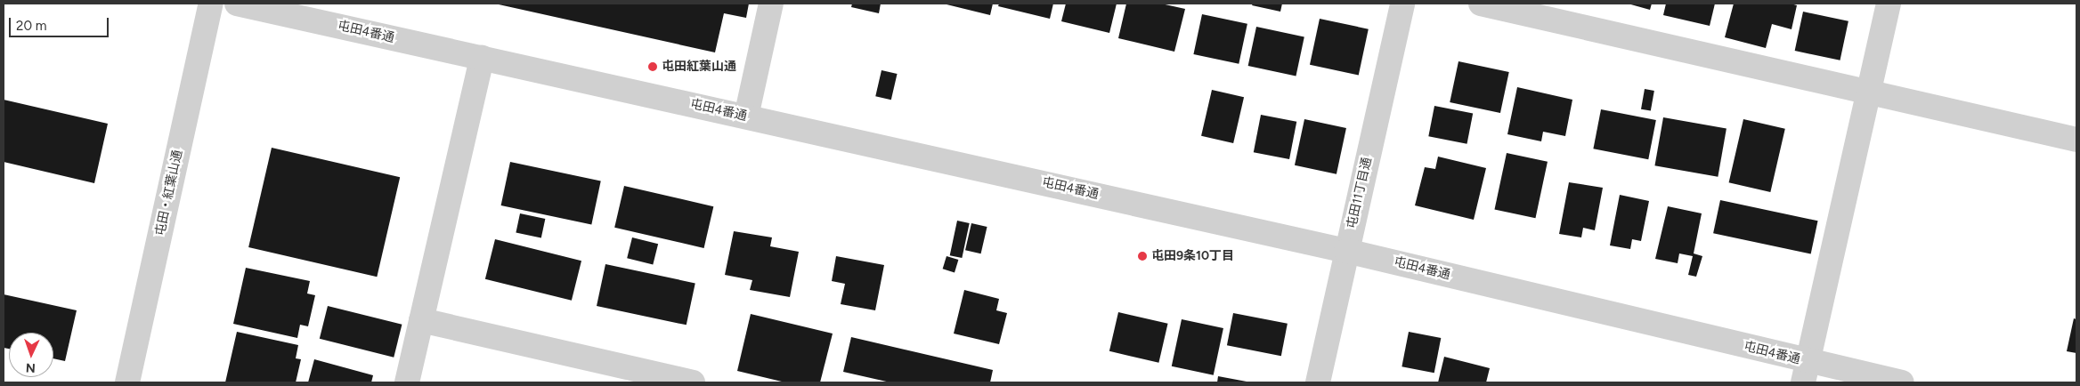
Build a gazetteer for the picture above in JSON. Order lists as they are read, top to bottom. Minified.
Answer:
{"streets":{"street":["屯田4番通","屯田・紅葉山通","屯田11丁目通"]},"crossings":[["屯田4番通","屯田11丁目通"]],"places":["屯田紅葉山通","屯田9条10丁目"],"scale_bar":"20 m","north":"bottom"}
